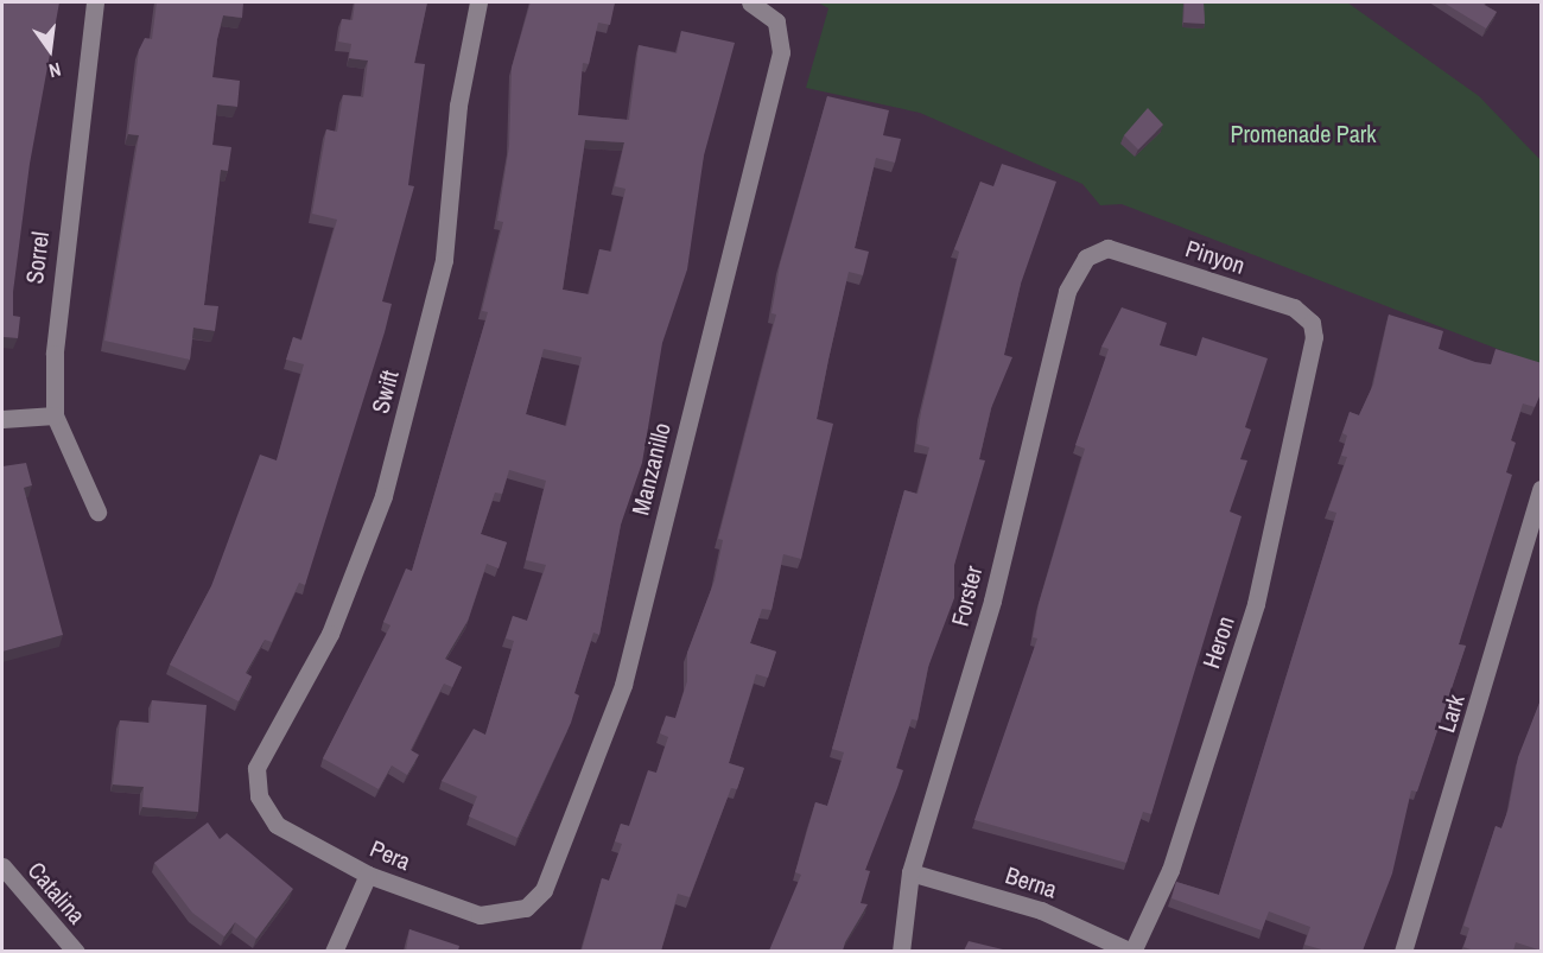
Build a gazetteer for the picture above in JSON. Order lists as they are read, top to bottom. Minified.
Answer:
{"streets":{"street":["Pinyon","Sorrel","Swift","Manzanillo","Forster","Heron","Lark","Pera","Berna","Catalina"]},"crossings":[["Pinyon","Forster"],["Pinyon","Heron"],["Swift","Pera"],["Manzanillo","Pera"],["Forster","Berna"],["Heron","Berna"]],"parks":["Promenade Park"],"north":"bottom"}
